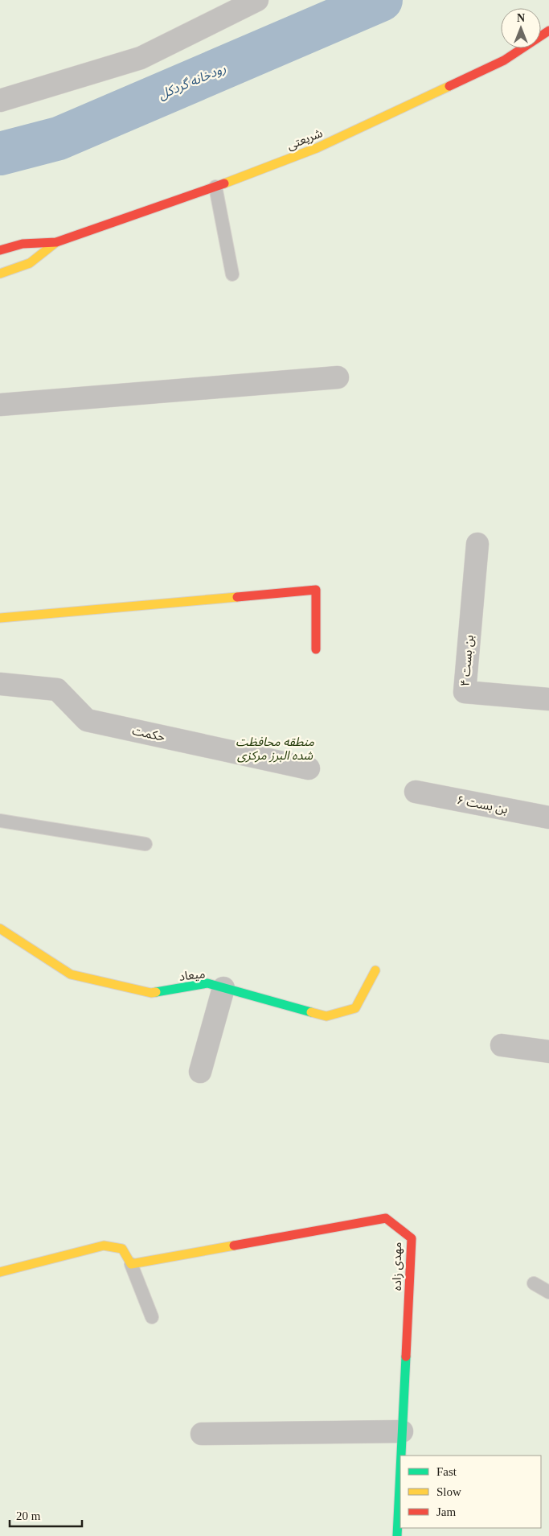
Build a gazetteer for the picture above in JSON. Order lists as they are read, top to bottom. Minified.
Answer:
{"streets":{"street":["شریعتی","بن بست ۴","حکمت","بن بست ۶","میعاد","مهدی زاده"]},"water":["رودخانه گردکل"],"parks":["منطقه محافظت شده البرز مرکزی"],"legend":["Fast","Slow","Jam"],"scale_bar":"20 m","north":"top"}
